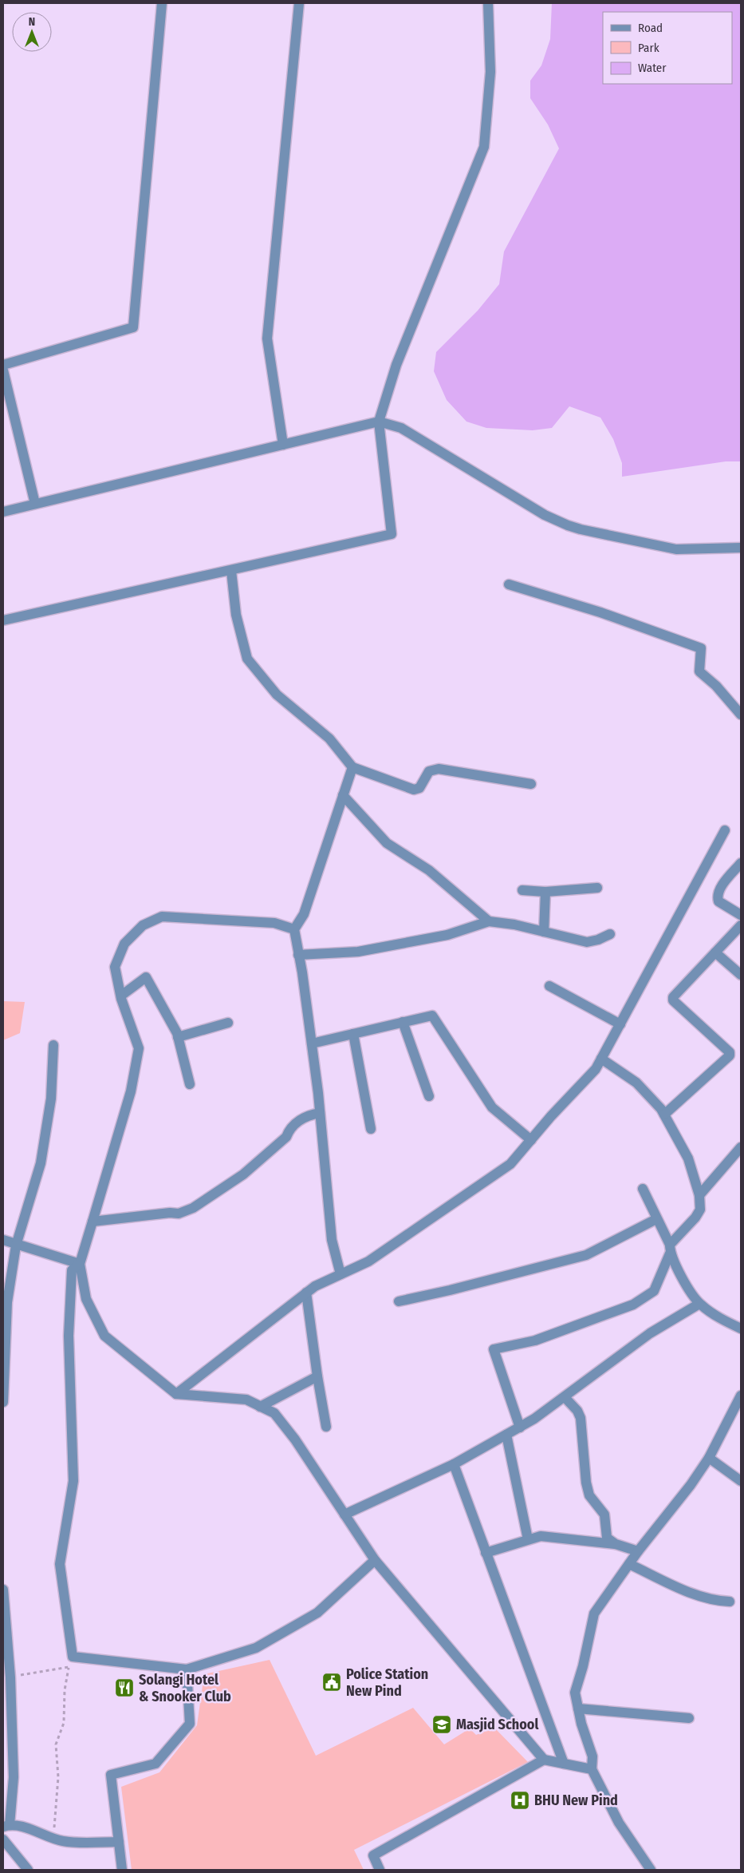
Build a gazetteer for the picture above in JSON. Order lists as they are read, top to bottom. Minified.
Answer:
{"places":{"public building":["Police Station New Pind"],"restaurant":["Solangi Hotel & Snooker Club"],"school or university":["Masjid School"],"hospital":["BHU New Pind"]},"legend":["Road","Park","Water"],"north":"top"}
